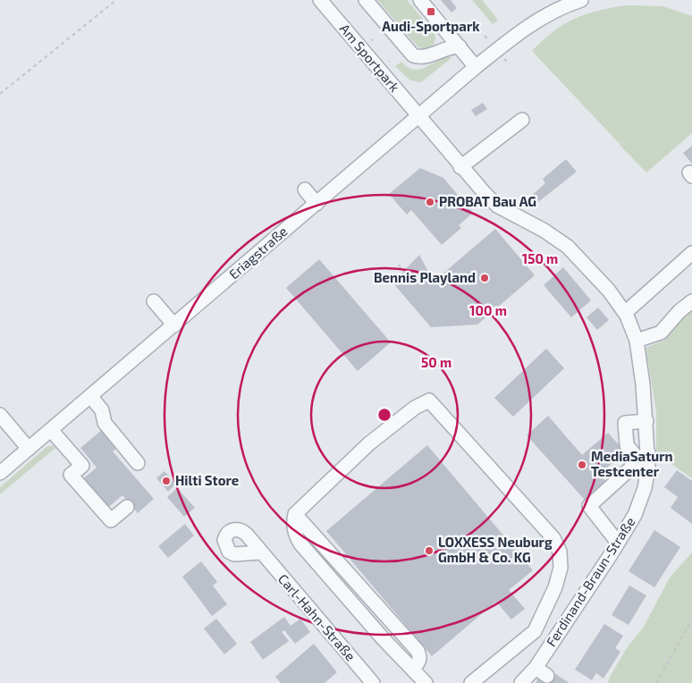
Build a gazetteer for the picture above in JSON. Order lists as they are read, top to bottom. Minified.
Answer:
{"streets":{"street":["Am Sportpark","Eriagstraße","Ferdinand-Braun-Straße","Carl-Hahn-Straße"]},"crossings":[["Am Sportpark","Eriagstraße"],["Am Sportpark","Ferdinand-Braun-Straße"],["Eriagstraße","Ferdinand-Braun-Straße"]],"places":{"transit":["Audi-Sportpark"],"other":["PROBAT Bau AG","Bennis Playland","MediaSaturn Testcenter","Hilti Store","LOXXESS Neuburg GmbH & Co. KG"]},"rings":["150 m","100 m","50 m"]}
